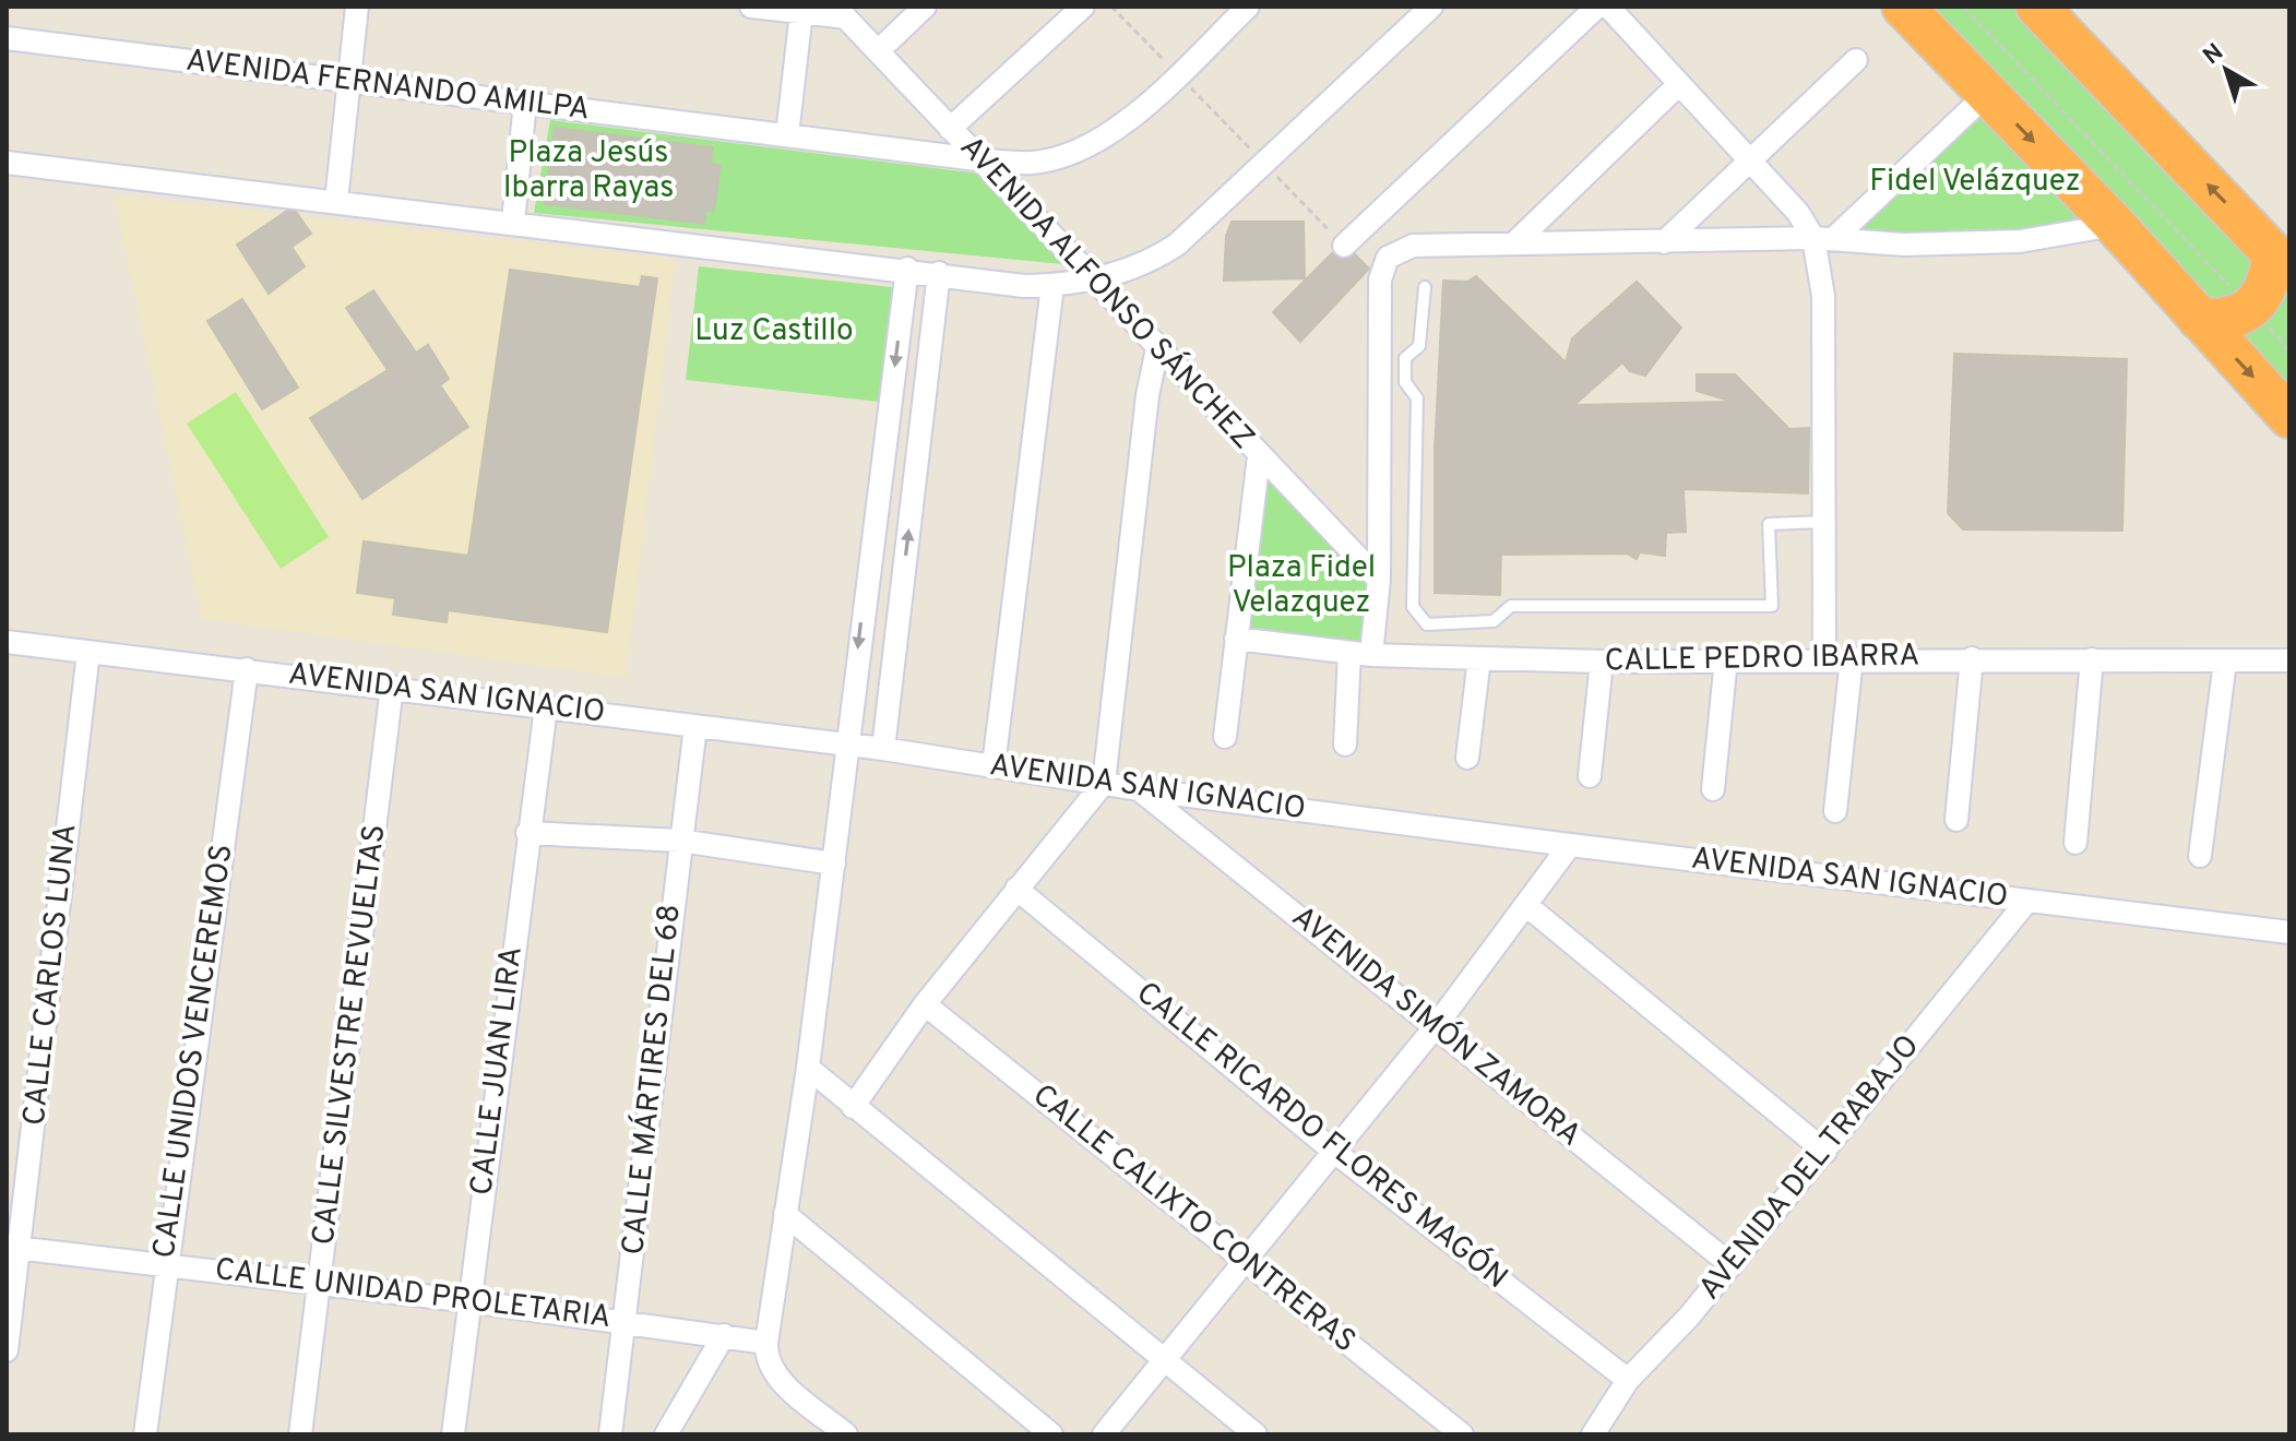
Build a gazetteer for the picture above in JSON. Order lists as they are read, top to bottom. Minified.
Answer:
{"streets":{"street":["AVENIDA FERNANDO AMILPA","AVENIDA ALFONSO SÁNCHEZ","CALLE PEDRO IBARRA","AVENIDA SAN IGNACIO","CALLE CARLOS LUNA","AVENIDA SIMÓN ZAMORA","CALLE SILVESTRE REVUELTAS","CALLE UNIDOS VENCEREMOS","CALLE JUAN LIRA","CALLE MÁRTIRES DEL 68","CALLE RICARDO FLORES MAGÓN","AVENIDA DEL TRABAJO","CALLE CALIXTO CONTRERAS","CALLE UNIDAD PROLETARIA"]},"crossings":[["AVENIDA FERNANDO AMILPA","AVENIDA ALFONSO SÁNCHEZ"],["AVENIDA SAN IGNACIO","CALLE CARLOS LUNA"],["AVENIDA SAN IGNACIO","AVENIDA SIMÓN ZAMORA"],["AVENIDA SAN IGNACIO","CALLE SILVESTRE REVUELTAS"],["AVENIDA SAN IGNACIO","CALLE UNIDOS VENCEREMOS"],["AVENIDA SAN IGNACIO","CALLE JUAN LIRA"],["AVENIDA SAN IGNACIO","CALLE MÁRTIRES DEL 68"],["AVENIDA SAN IGNACIO","AVENIDA DEL TRABAJO"],["CALLE CARLOS LUNA","CALLE UNIDAD PROLETARIA"],["AVENIDA SIMÓN ZAMORA","AVENIDA DEL TRABAJO"],["CALLE SILVESTRE REVUELTAS","CALLE UNIDAD PROLETARIA"],["CALLE UNIDOS VENCEREMOS","CALLE UNIDAD PROLETARIA"],["CALLE JUAN LIRA","CALLE UNIDAD PROLETARIA"],["CALLE MÁRTIRES DEL 68","CALLE UNIDAD PROLETARIA"],["CALLE RICARDO FLORES MAGÓN","AVENIDA DEL TRABAJO"]],"parks":["Plaza Jesús Ibarra Rayas","Fidel Velázquez","Luz Castillo","Plaza Fidel Velazquez"],"north":"top left"}
